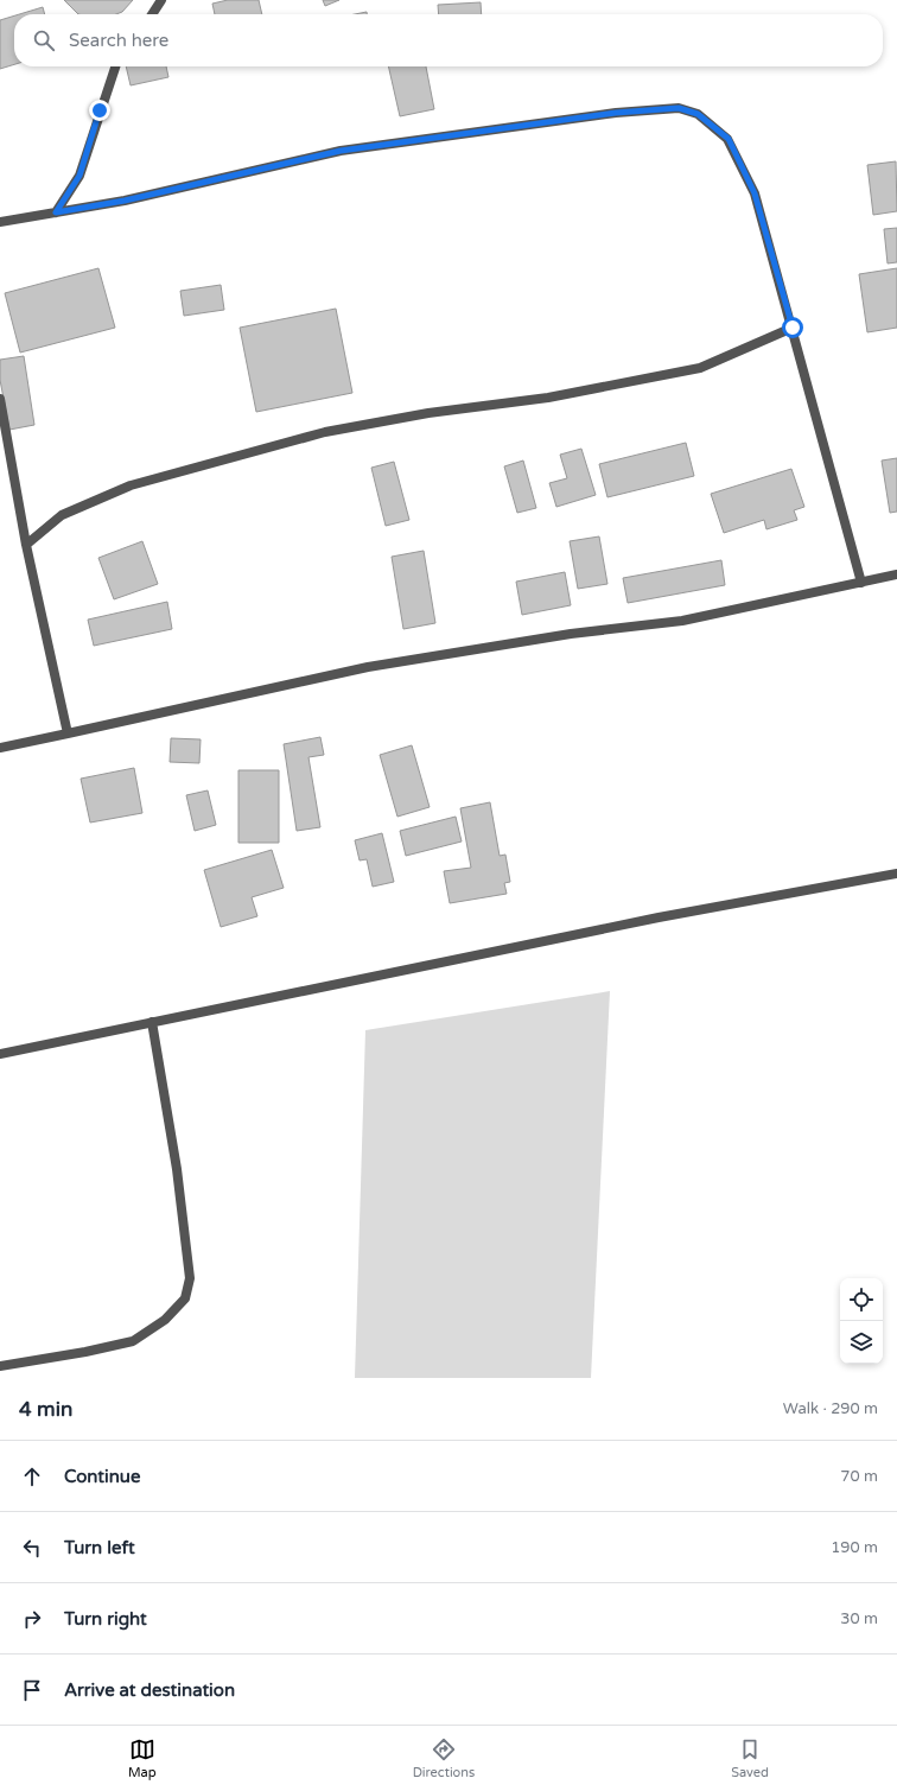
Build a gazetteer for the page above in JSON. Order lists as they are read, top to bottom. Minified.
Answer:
{"page":{"search":"Search here","heading":["4 min","Walk · 290 m"],"list":[["Continue","70 m"],["Turn left","190 m"],["Turn right","30 m"],"Arrive at destination"],"nav":["Map","Directions","Saved"]}}
